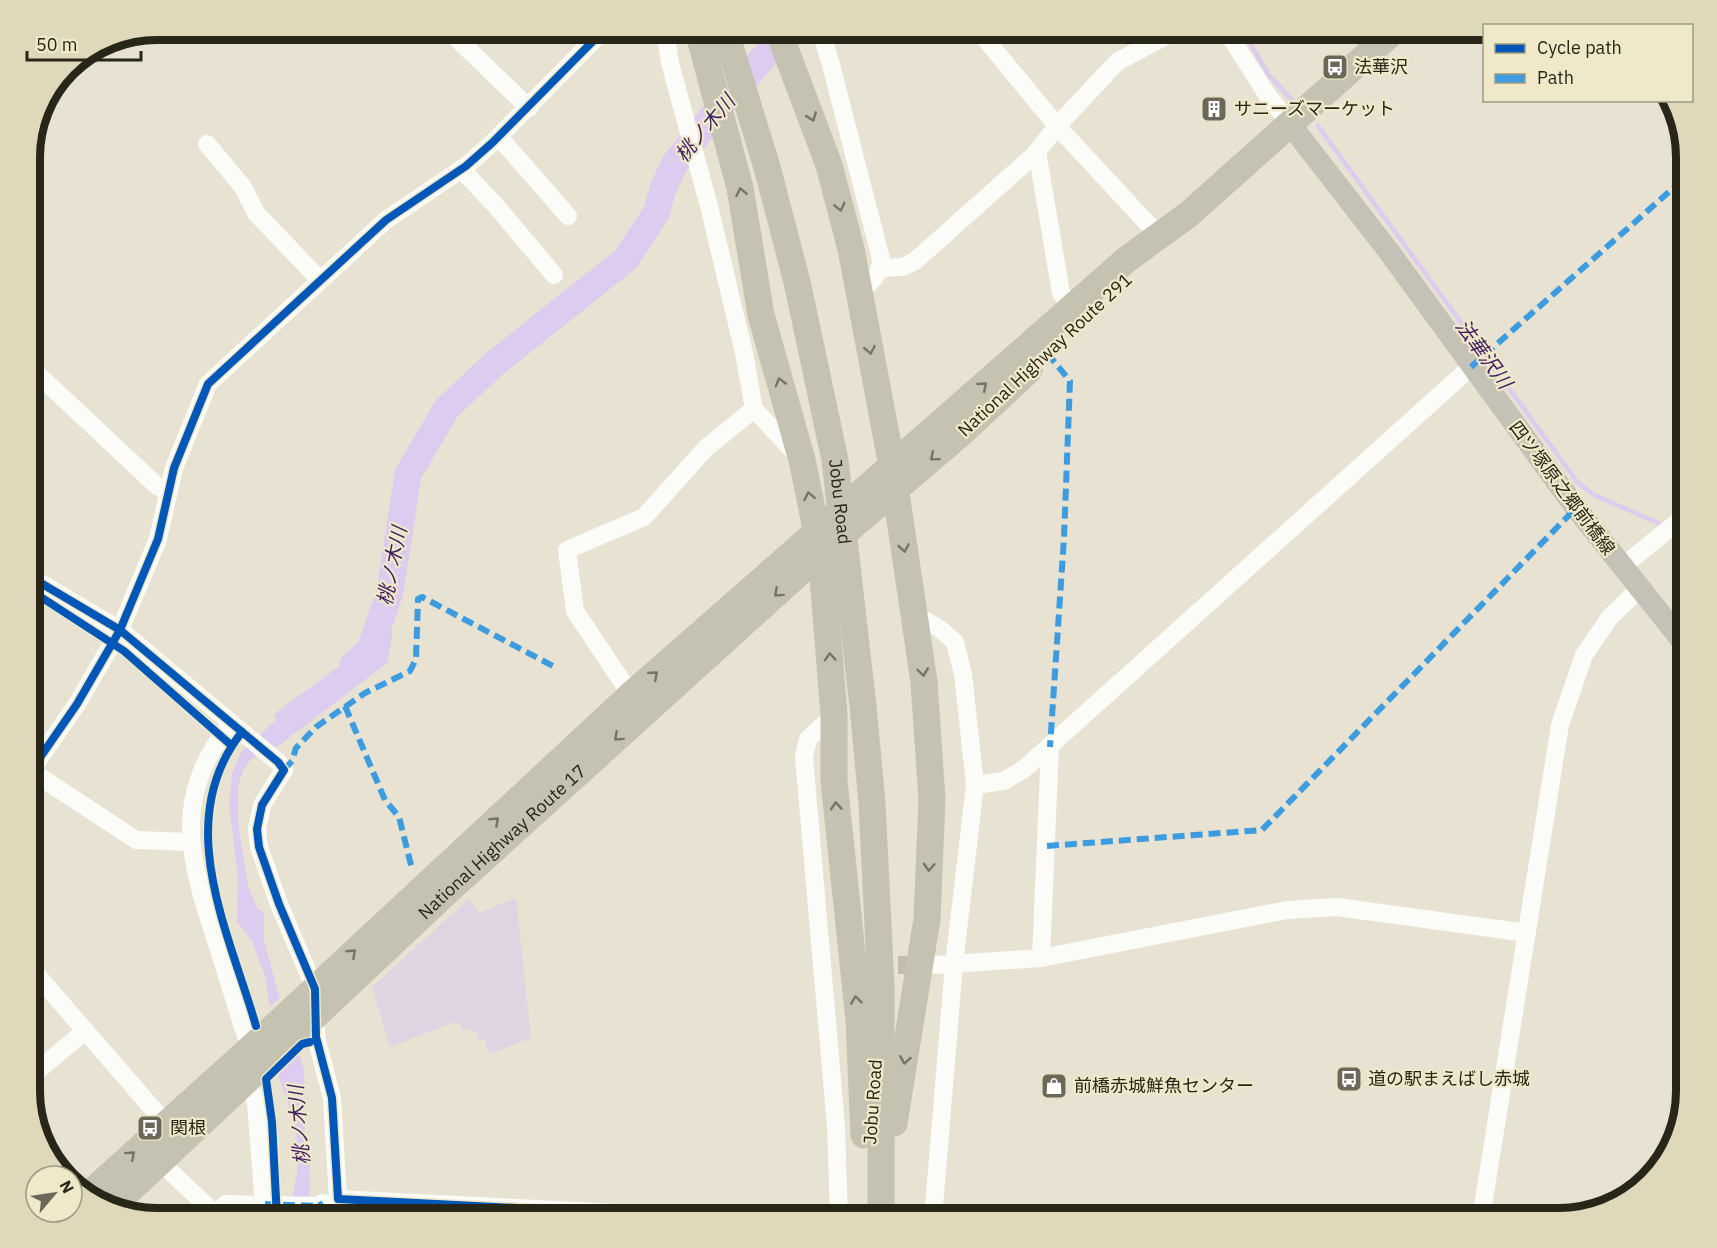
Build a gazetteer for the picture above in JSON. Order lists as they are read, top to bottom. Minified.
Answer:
{"streets":{"highway":["National Highway Route 291","Jobu Road","National Highway Route 17"],"main road":["四ツ塚原之郷前橋線"]},"crossings":[["National Highway Route 291","四ツ塚原之郷前橋線"],["National Highway Route 291","National Highway Route 17"]],"water":["桃ノ木川","法華沢川"],"places":{"bus stop":["法華沢","道の駅まえばし赤城","関根"],"building":["サニーズマーケット"],"shop":["前橋赤城鮮魚センター"]},"legend":["Cycle path","Path"],"scale_bar":"50 m","north":"top right"}
